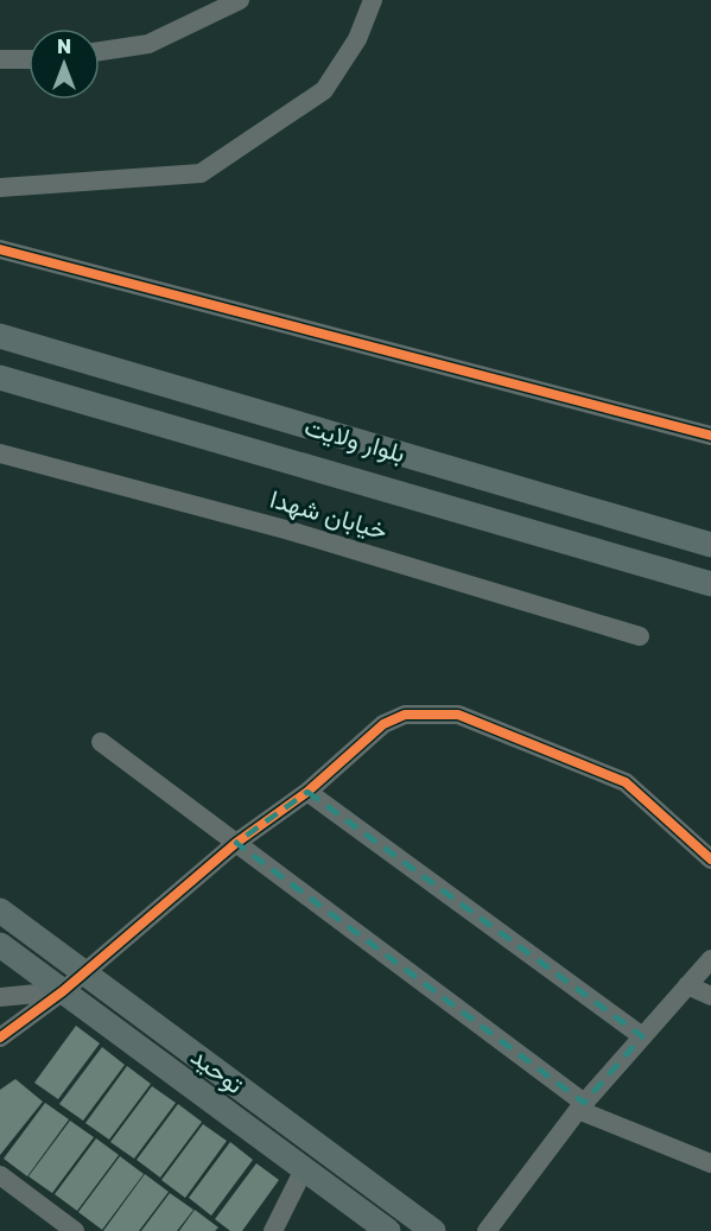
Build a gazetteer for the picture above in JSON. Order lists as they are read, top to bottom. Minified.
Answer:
{"streets":{"main road":["بلوار ولایت","توحید"],"street":["خیابان شهدا"]},"north":"top"}
